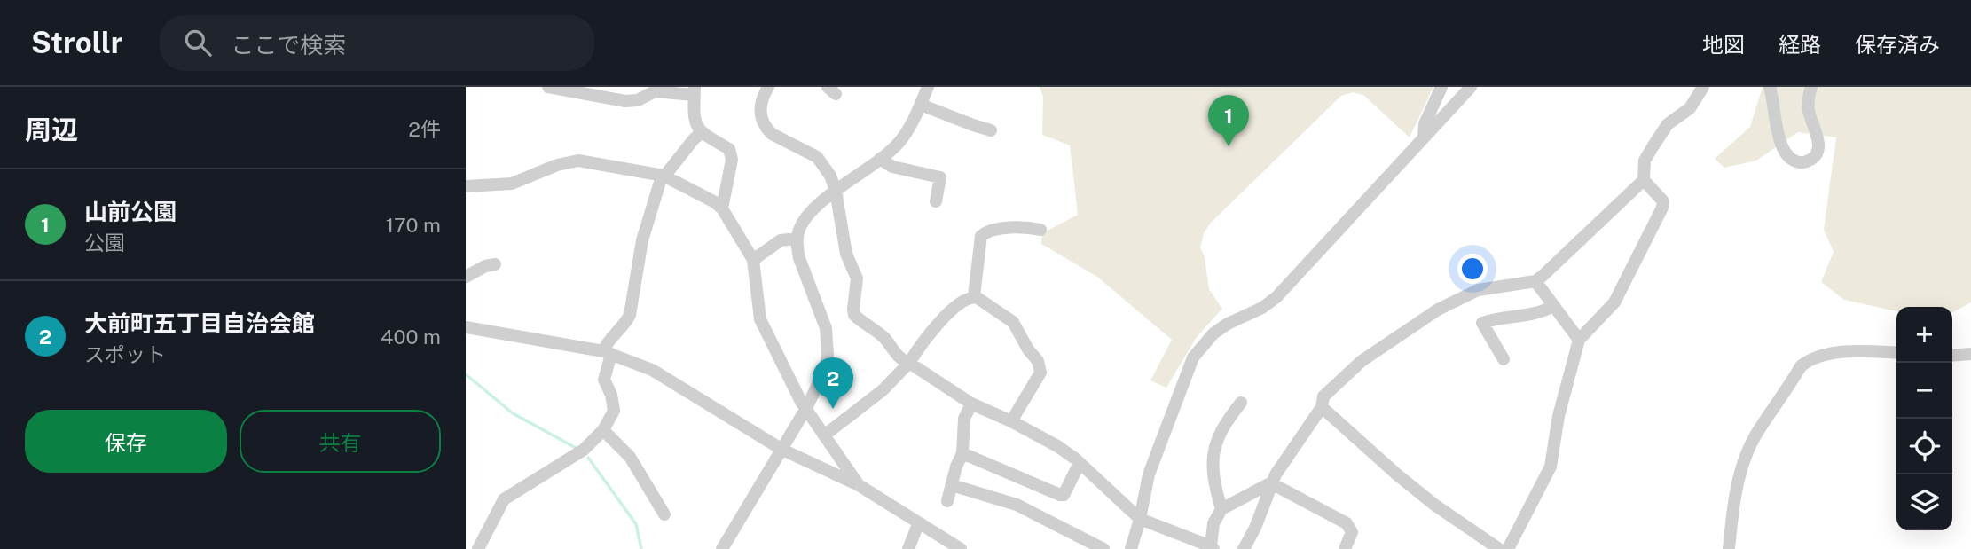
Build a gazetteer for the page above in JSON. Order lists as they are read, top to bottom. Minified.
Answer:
{"page":{"header":"Strollr","search":"ここで検索","nav":["地図","経路","保存済み"],"heading":["周辺","2件"],"pins":["1","2"],"list":[{"mark":"1","name":"山前公園","note":"公園","value":"170 m"},{"mark":"2","name":"大前町五丁目自治会館","note":"スポット","value":"400 m"}],"map_buttons":["+","−"],"buttons":["保存","共有"]}}
